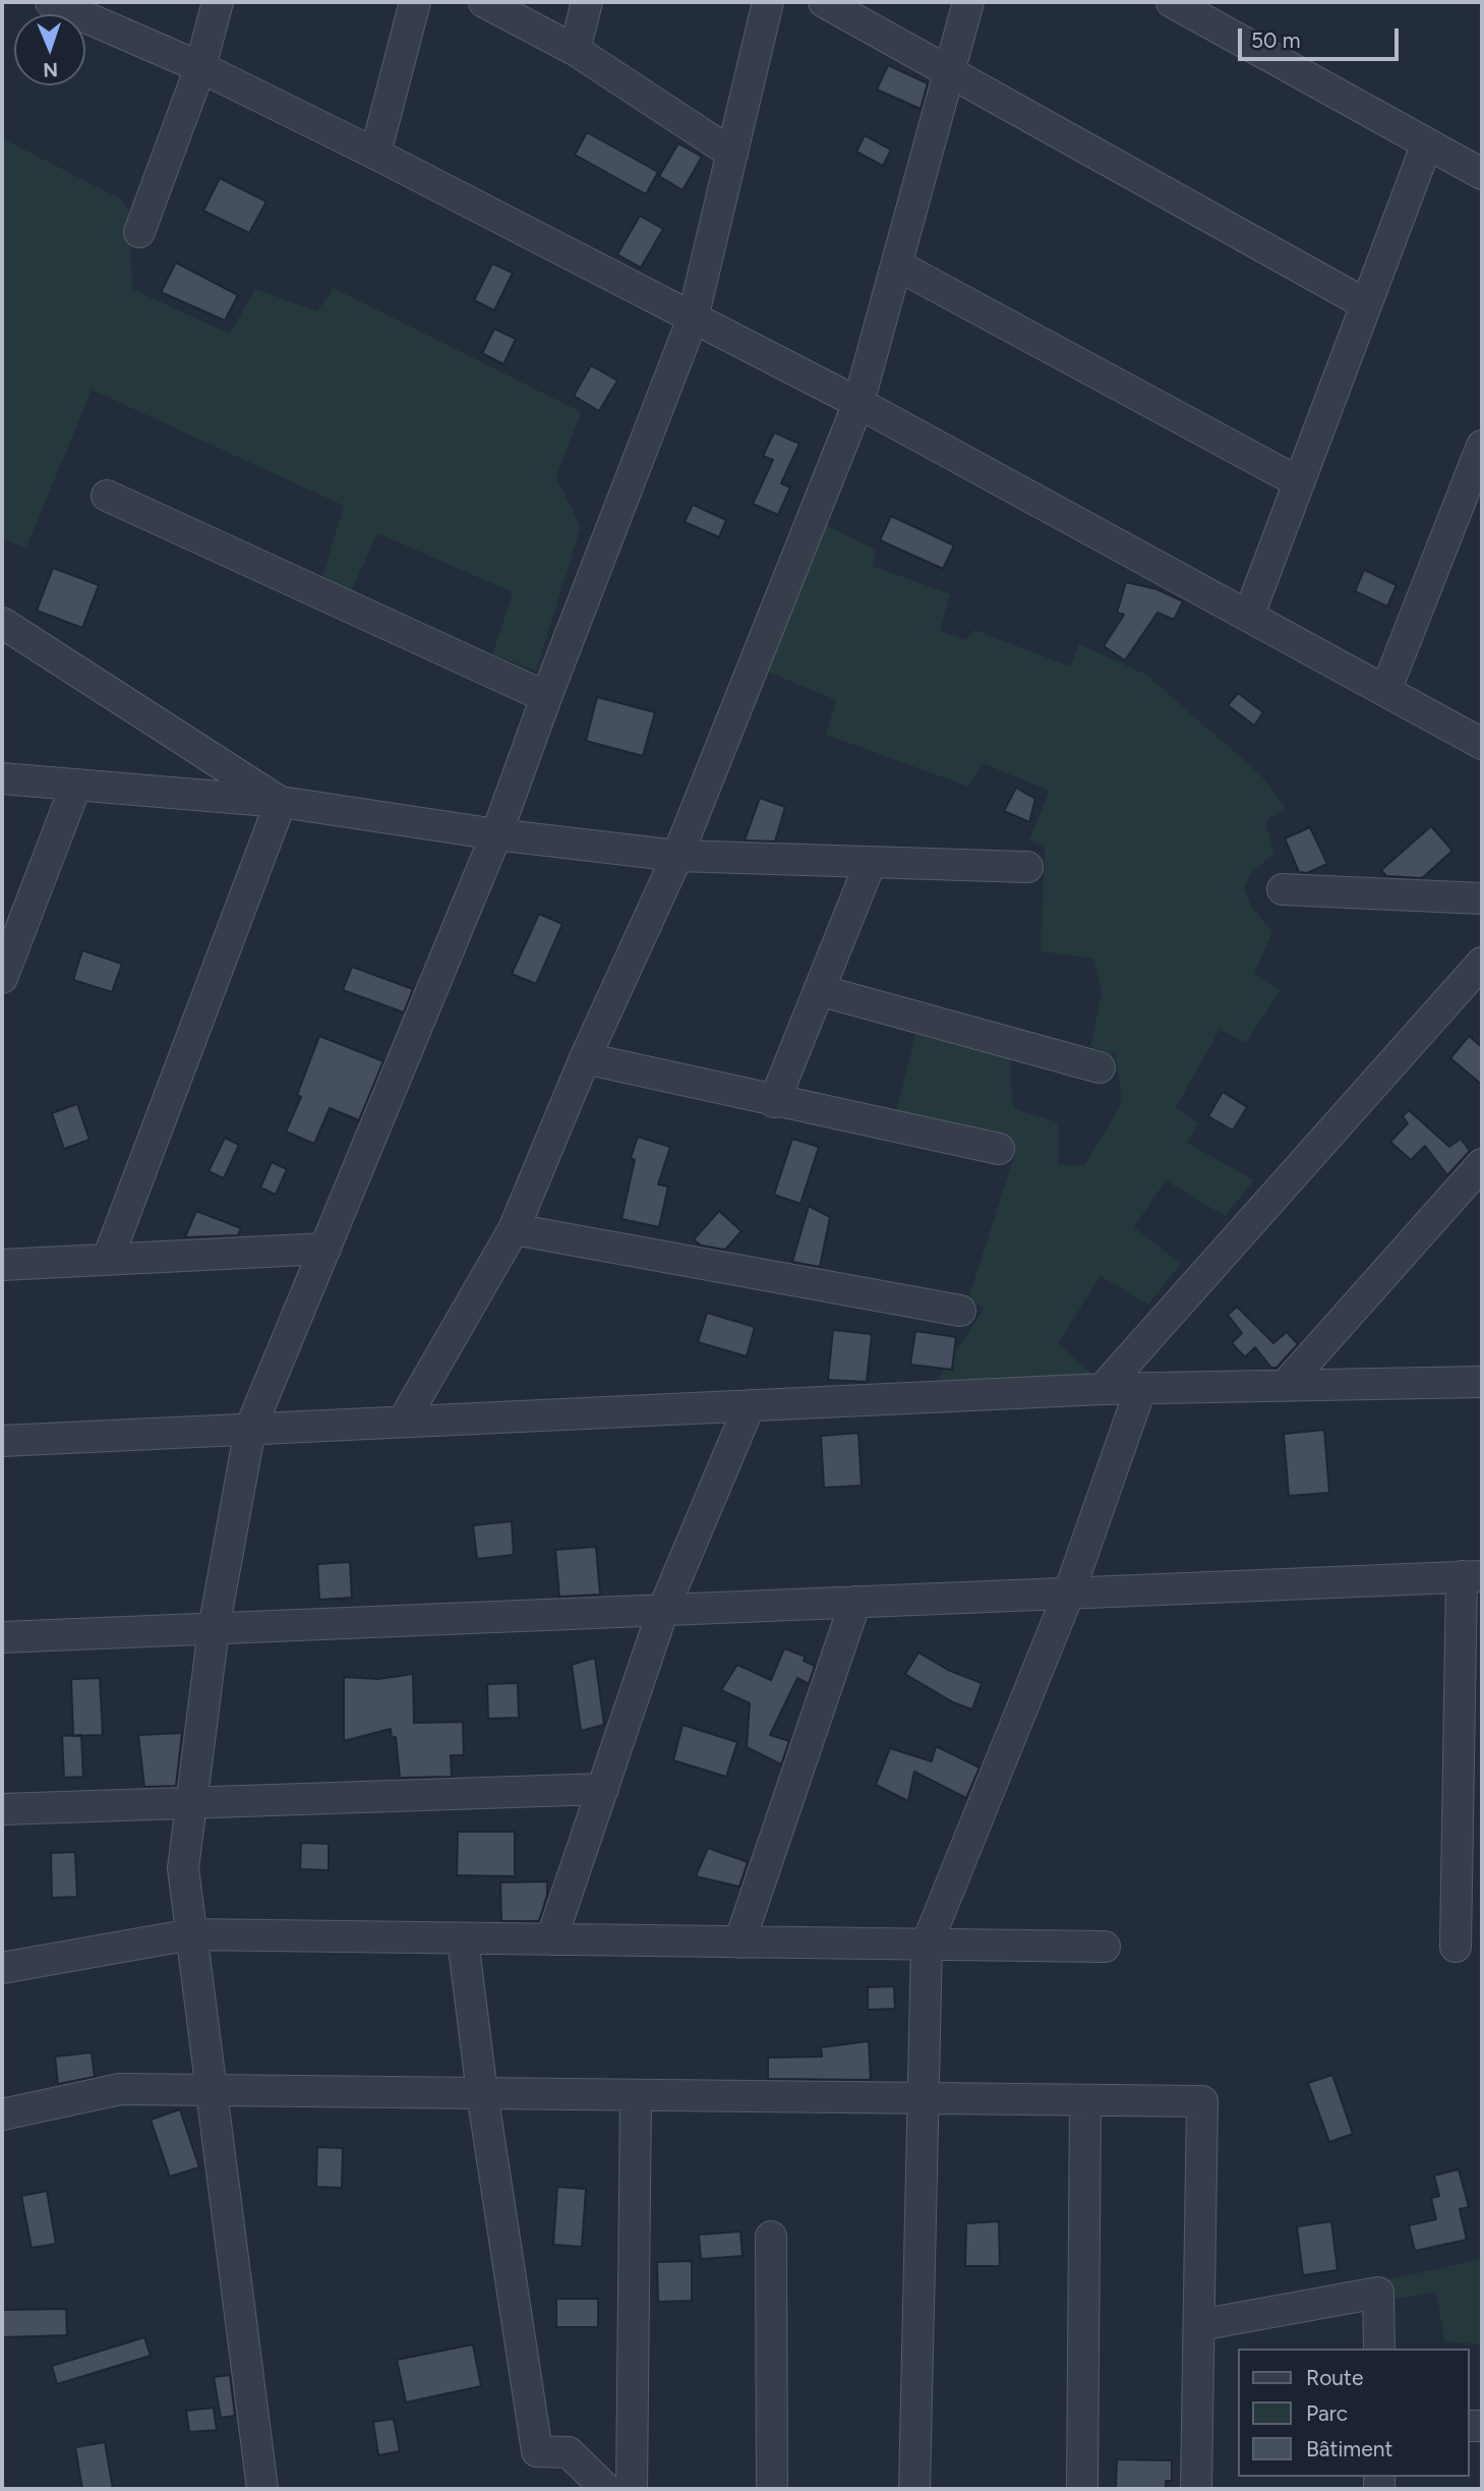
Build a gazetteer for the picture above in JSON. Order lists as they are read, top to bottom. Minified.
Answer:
{"legend":["Route","Parc","Bâtiment"],"scale_bar":"50 m","north":"bottom"}
